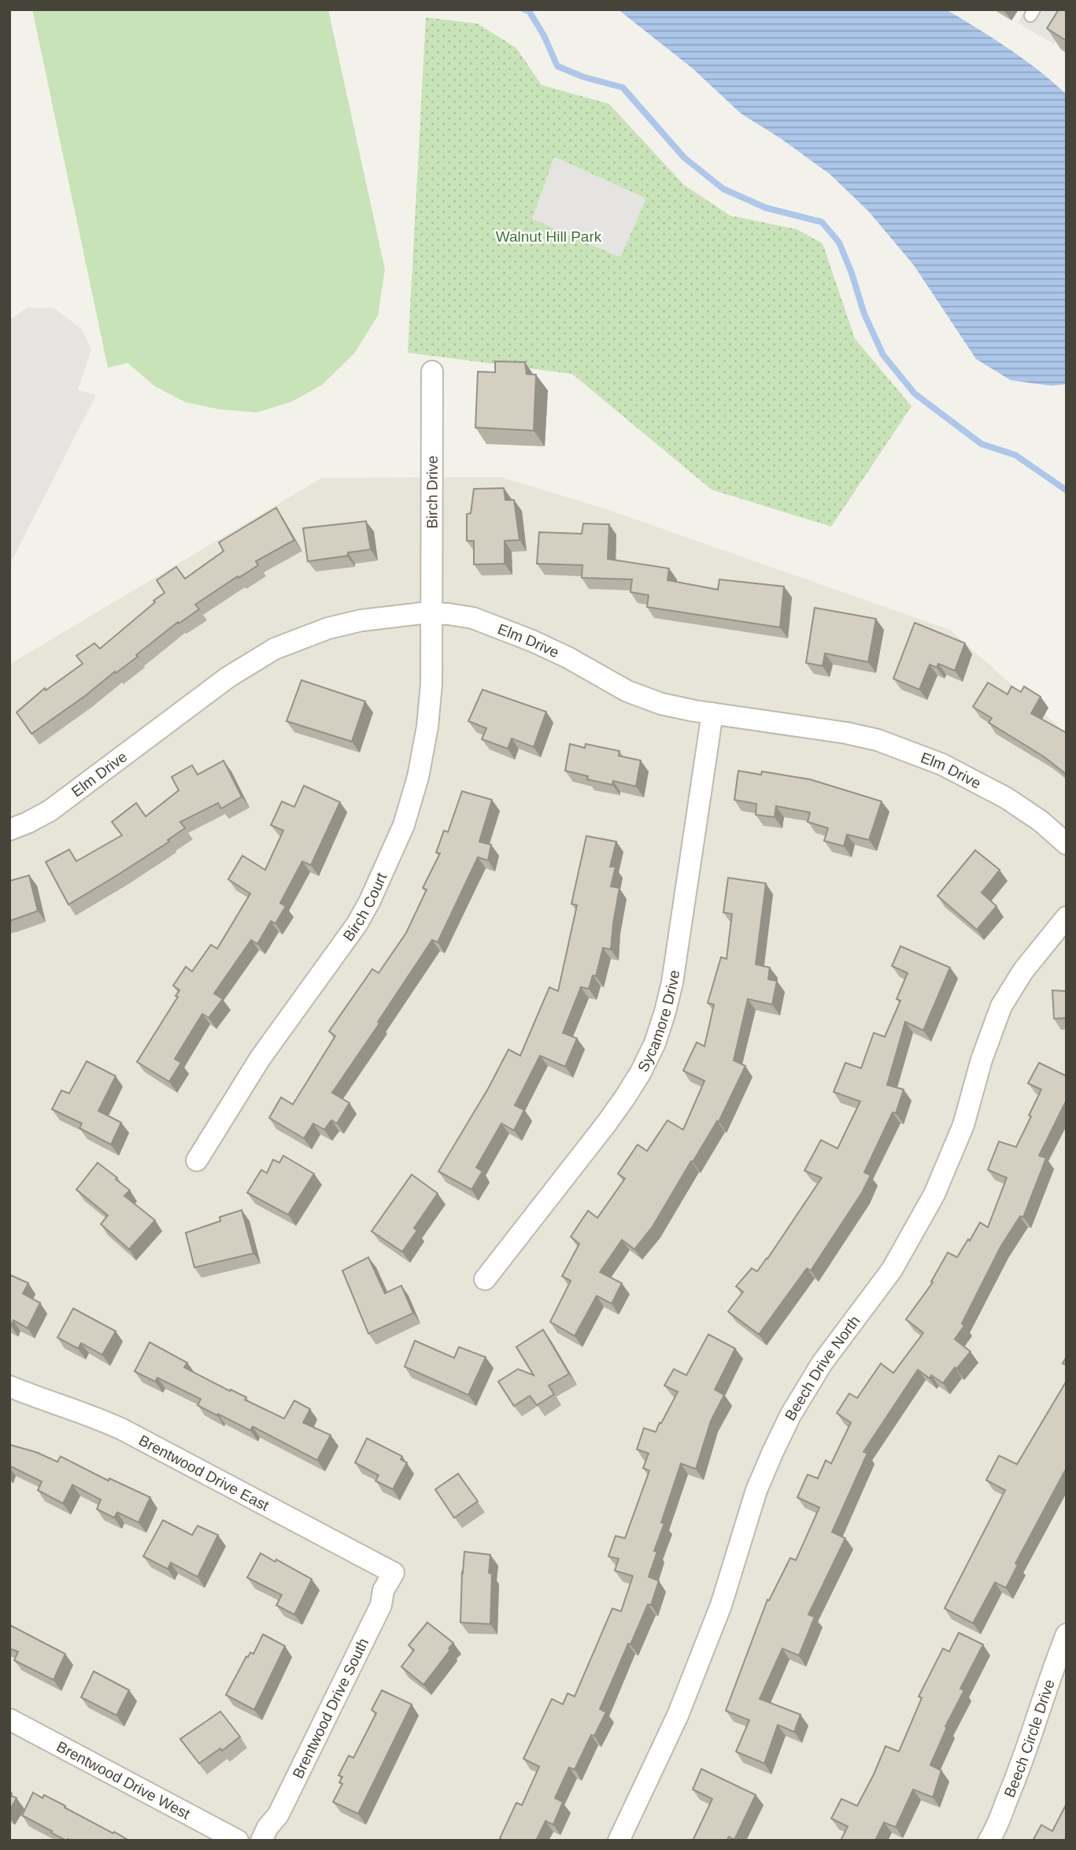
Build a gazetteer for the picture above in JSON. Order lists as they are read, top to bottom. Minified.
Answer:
{"streets":{"street":["Birch Drive","Elm Drive","Birch Court","Sycamore Drive","Beech Drive North","Brentwood Drive East","Brentwood Drive South","Beech Circle Drive","Brentwood Drive West"]},"crossings":[["Birch Drive","Elm Drive"],["Birch Drive","Birch Court"],["Elm Drive","Birch Court"],["Elm Drive","Sycamore Drive"],["Brentwood Drive East","Brentwood Drive South"]],"parks":["Walnut Hill Park"]}
